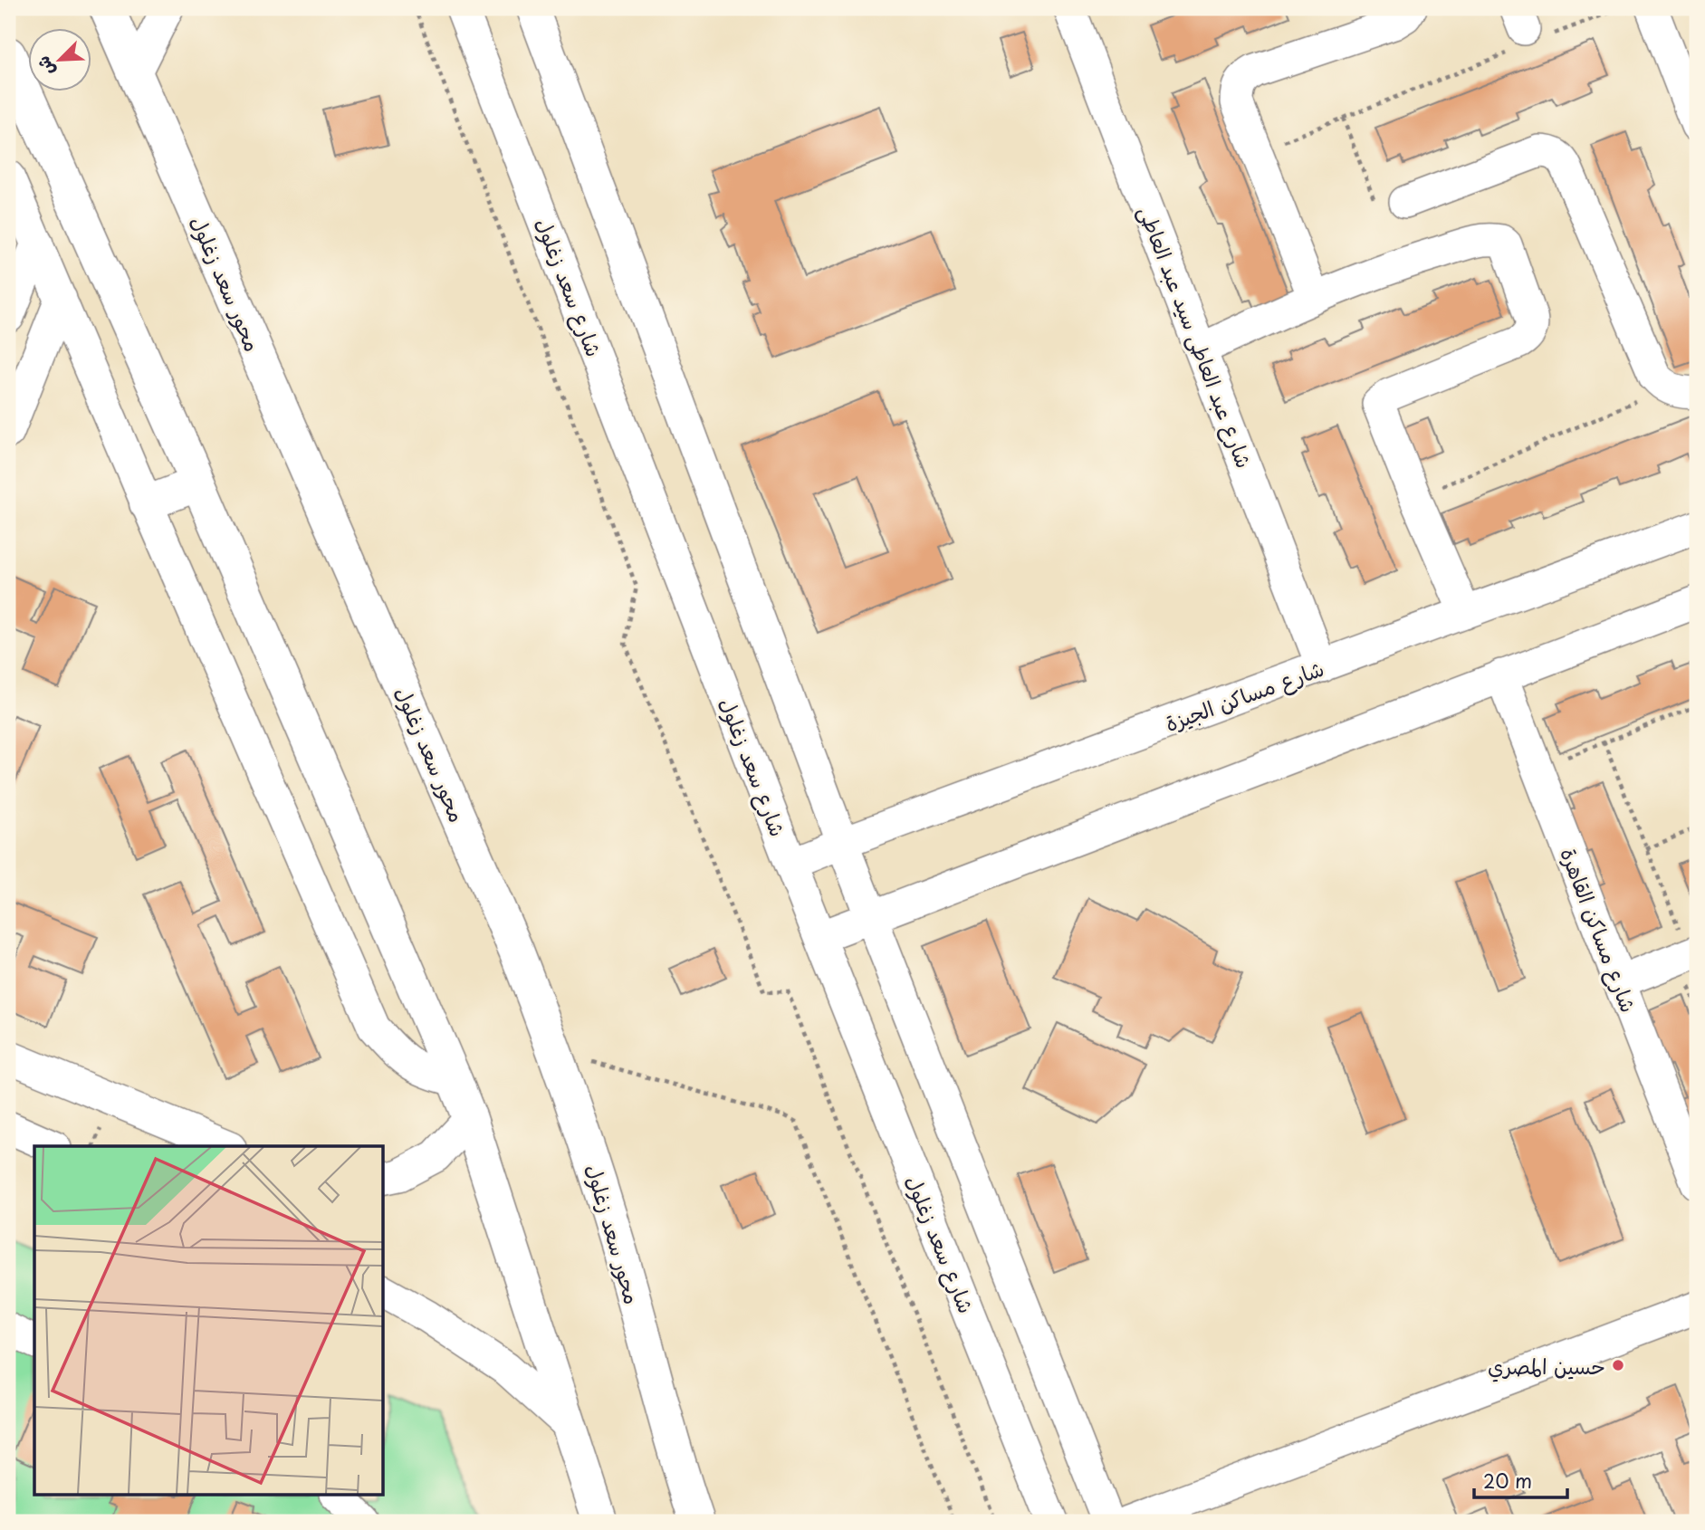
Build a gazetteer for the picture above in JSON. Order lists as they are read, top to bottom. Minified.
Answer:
{"streets":{"main road":["محور سعد زغلول"],"street":["شارع سعد زغلول","شارع عبد العاطى سيد عبد العاطى","شارع مساكن الجيزة","شارع مساكن القاهرة"]},"crossings":[["شارع سعد زغلول","شارع مساكن الجيزة"],["شارع عبد العاطى سيد عبد العاطى","شارع مساكن الجيزة"]],"places":["حسين المصري"],"scale_bar":"20 m","north":"bottom left"}
